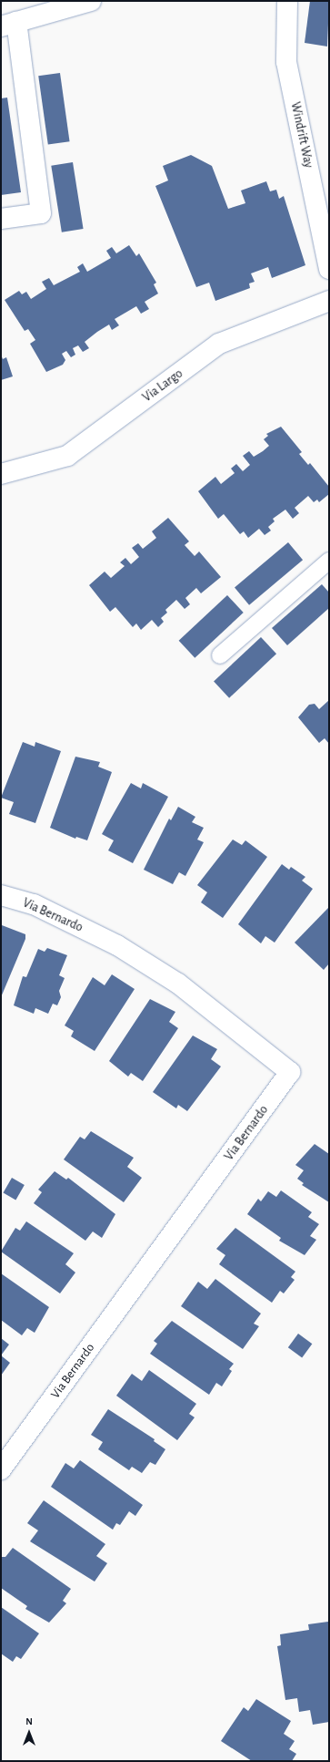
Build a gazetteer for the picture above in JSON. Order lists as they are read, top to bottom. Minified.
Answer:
{"streets":{"street":["Windrift Way","Via Largo","Via Bernardo"]},"north":"top"}
